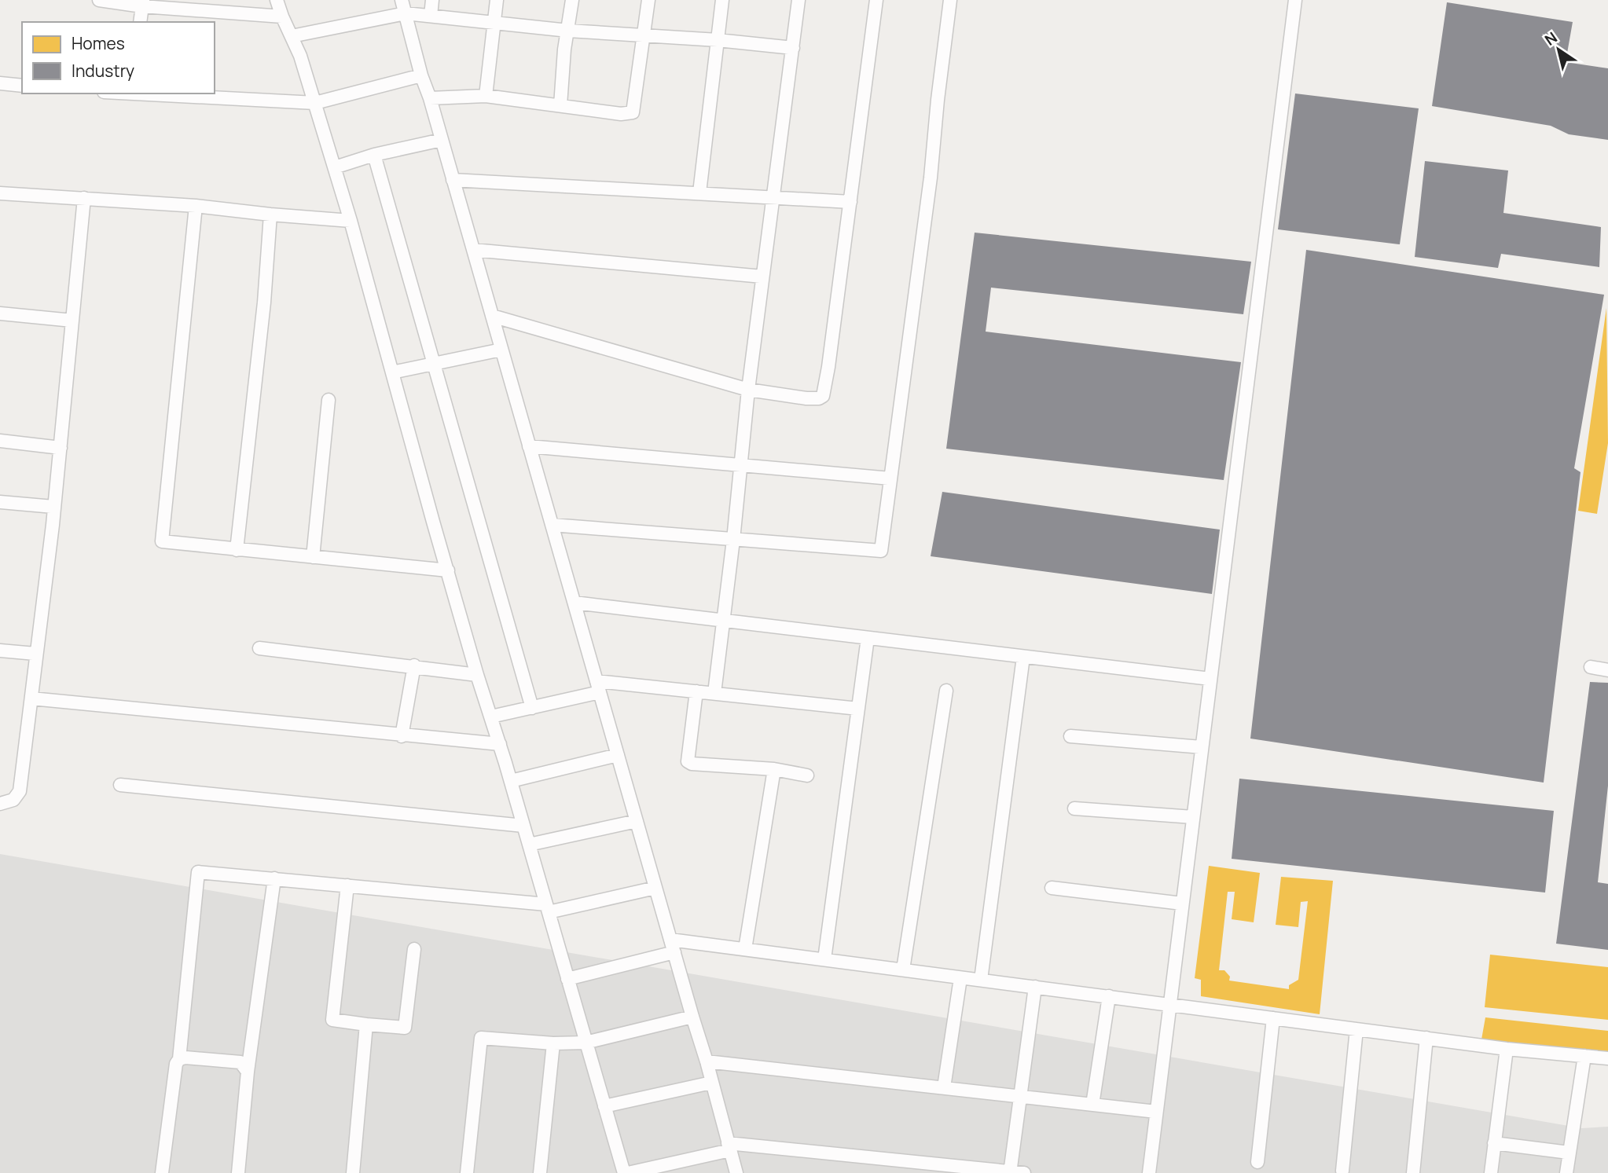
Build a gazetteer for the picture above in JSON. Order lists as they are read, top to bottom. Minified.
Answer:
{"legend":["Homes","Industry"],"north":"top left"}
